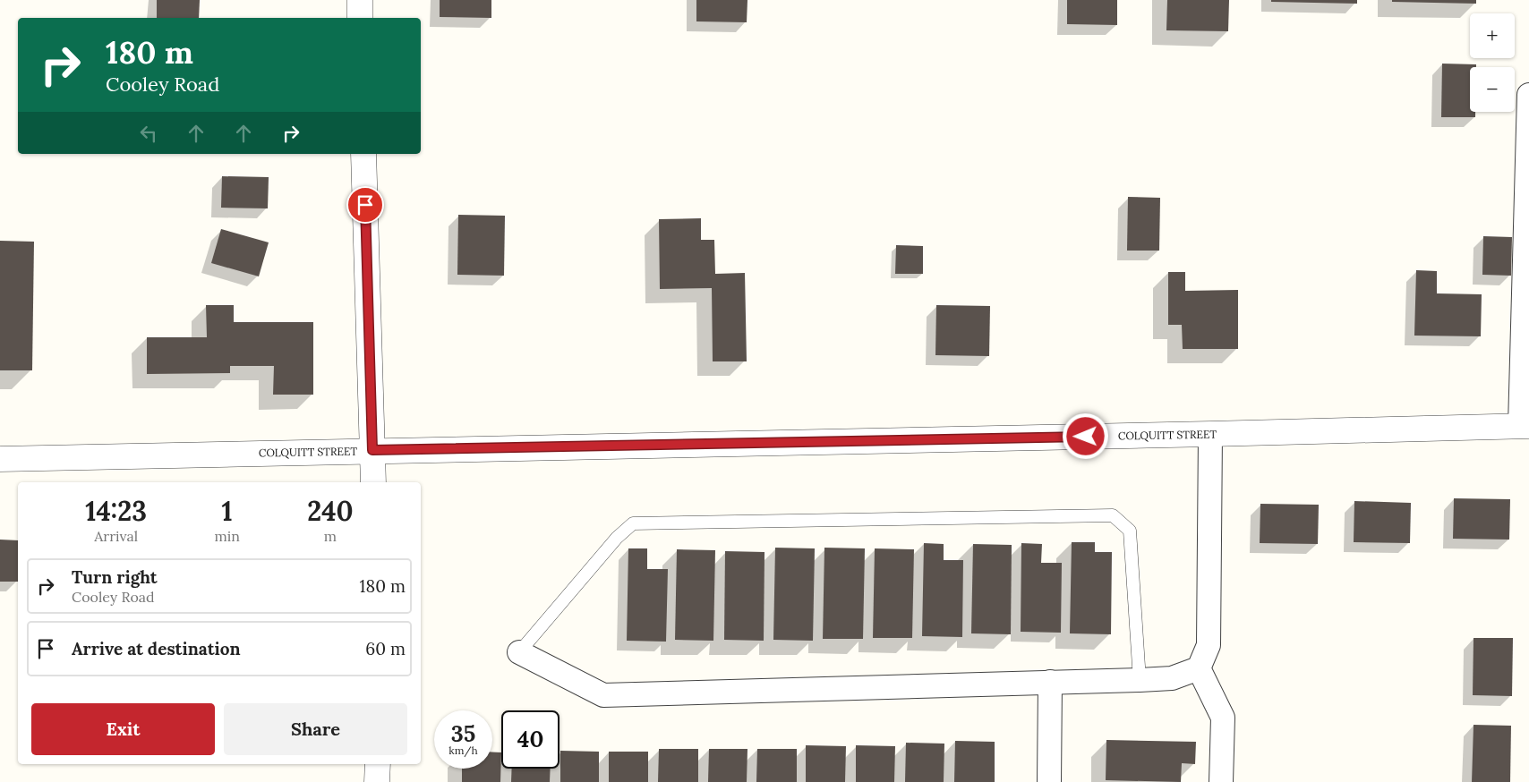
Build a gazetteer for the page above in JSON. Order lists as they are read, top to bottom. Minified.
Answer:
{"streets":{"street":["COLQUITT STREET"]},"page":{"map_buttons":["+","−"],"turn":["180 m","Cooley Road"],"eta":["14:23","Arrival","1","min","240","m"],"list":[{"name":"Turn right","note":"Cooley Road","value":"180 m"},{"name":"Arrive at destination","value":"60 m"}],"buttons":["Exit","Share"],"speed":"35 km/h","limit":"40"}}
